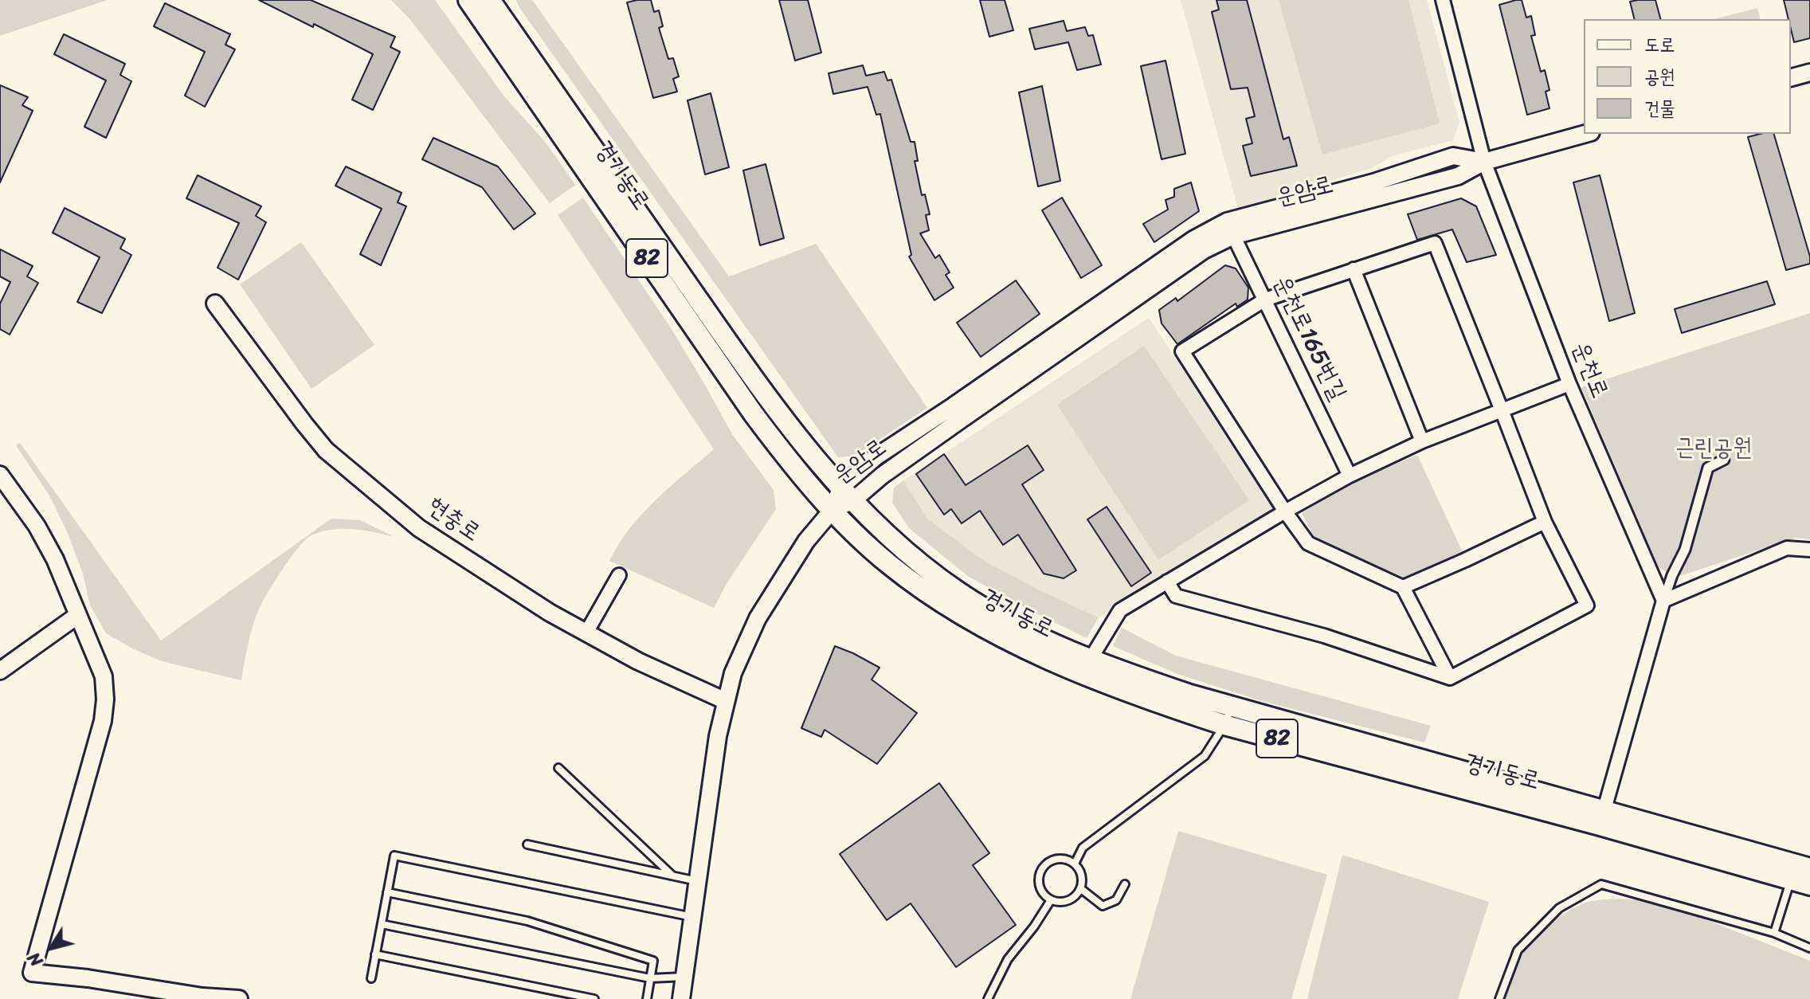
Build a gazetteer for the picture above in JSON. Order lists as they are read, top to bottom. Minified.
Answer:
{"streets":{"main road":["경기동로","82"],"street":["운암로","운천로165번길","운천로","현충로"]},"crossings":[["경기동로","운암로"],["운암로","운천로165번길"],["운암로","운천로"]],"parks":["근린공원"],"legend":["도로","공원","건물"],"north":"bottom left"}
